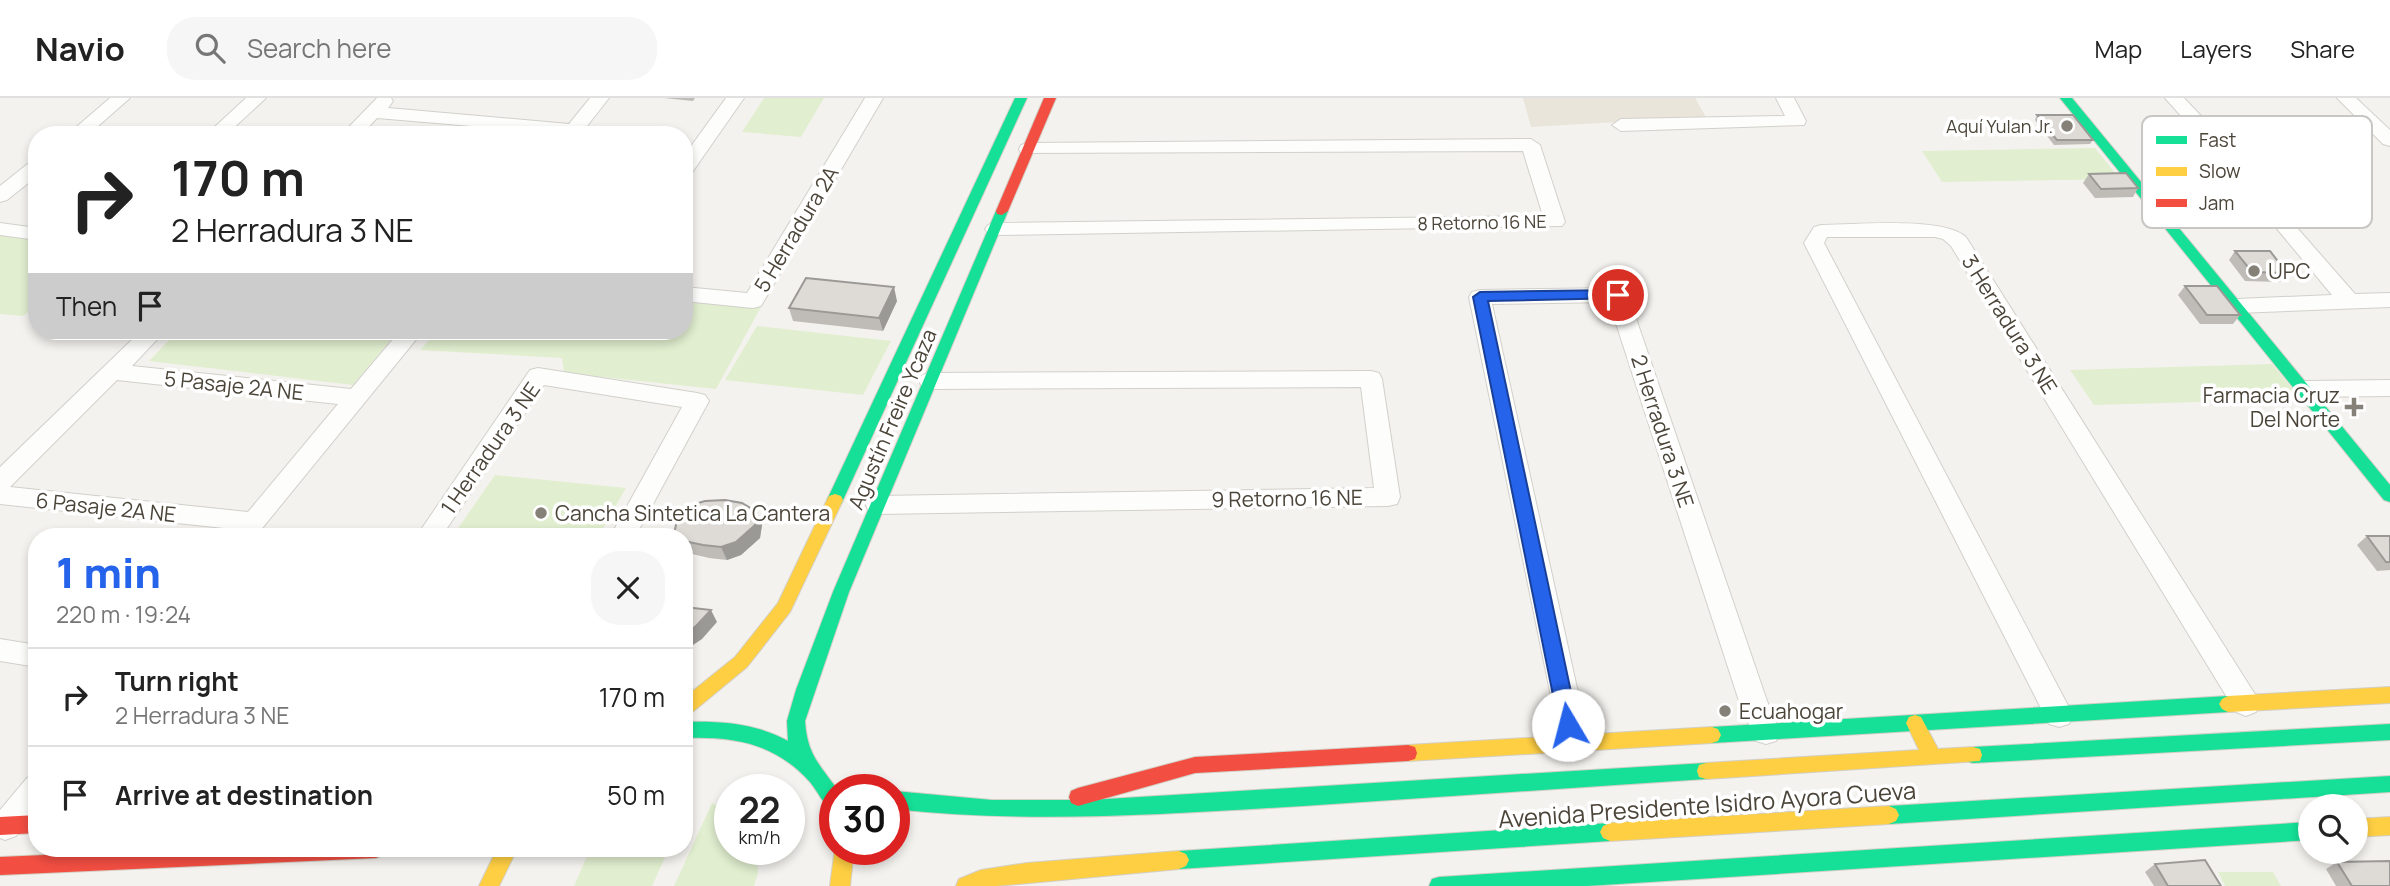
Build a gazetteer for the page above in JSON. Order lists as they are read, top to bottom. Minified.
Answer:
{"streets":{"main road":["Agustín Freire Ycaza","Avenida Presidente Isidro Ayora Cueva"],"street":["8 Retorno 16 NE","5 Herradura 2A","3 Herradura 3 NE","5 Pasaje 2A NE","2 Herradura 3 NE","1 Herradura 3 NE","9 Retorno 16 NE","6 Pasaje 2A NE"]},"crossings":[["8 Retorno 16 NE","Agustín Freire Ycaza"],["3 Herradura 3 NE","Avenida Presidente Isidro Ayora Cueva"],["Agustín Freire Ycaza","9 Retorno 16 NE"],["2 Herradura 3 NE","Avenida Presidente Isidro Ayora Cueva"]],"places":{"other":["Aquí Yulan Jr.","UPC","Cancha Sintetica La Cantera","Ecuahogar"],"health":["Farmacia Cruz Del Norte"]},"legend":["Fast","Slow","Jam"],"page":{"header":"Navio","search":"Search here","nav":["Map","Layers","Share"],"turn":["170 m","2 Herradura 3 NE"],"then":"Then","heading":["1 min","220 m · 19:24"],"list":[{"name":"Turn right","note":"2 Herradura 3 NE","value":"170 m"},{"name":"Arrive at destination","value":"50 m"}],"speed":"22 km/h","limit":"30"}}
